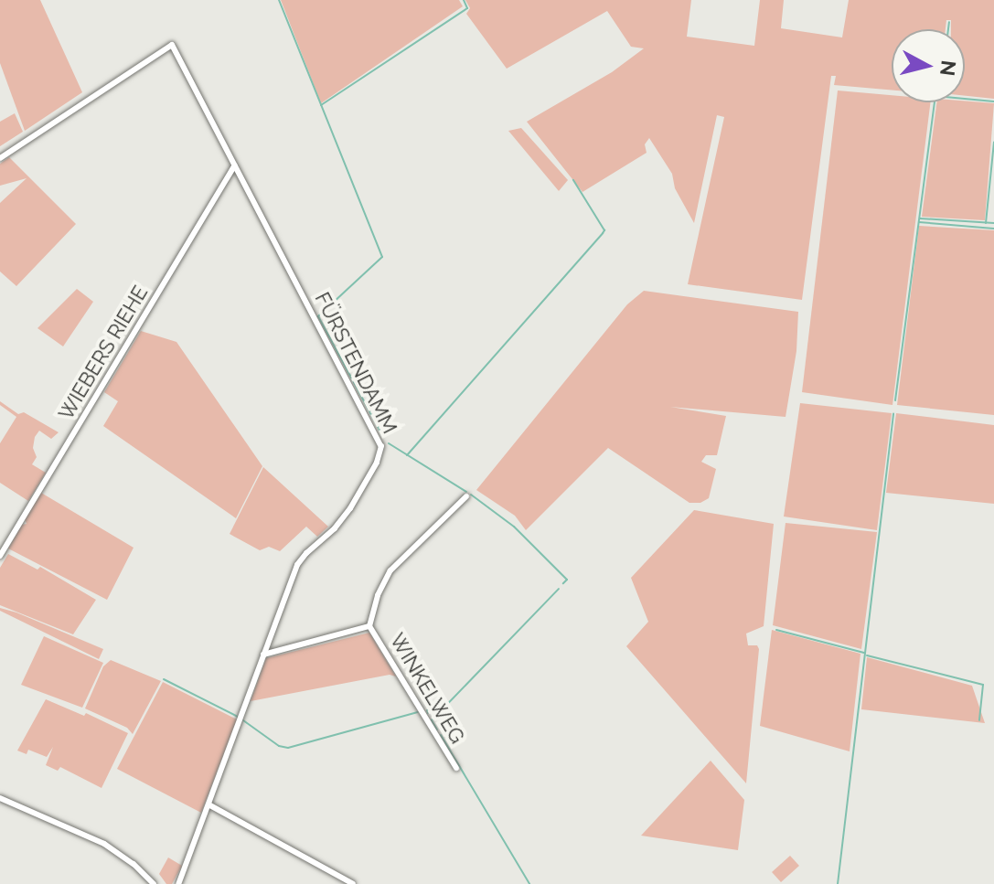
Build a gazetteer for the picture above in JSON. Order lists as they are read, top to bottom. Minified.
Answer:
{"streets":{"street":["WIEBERS RIEHE","FÜRSTENDAMM","WINKELWEG"]},"crossings":[["WIEBERS RIEHE","FÜRSTENDAMM"],["FÜRSTENDAMM","WINKELWEG"]],"north":"right"}
